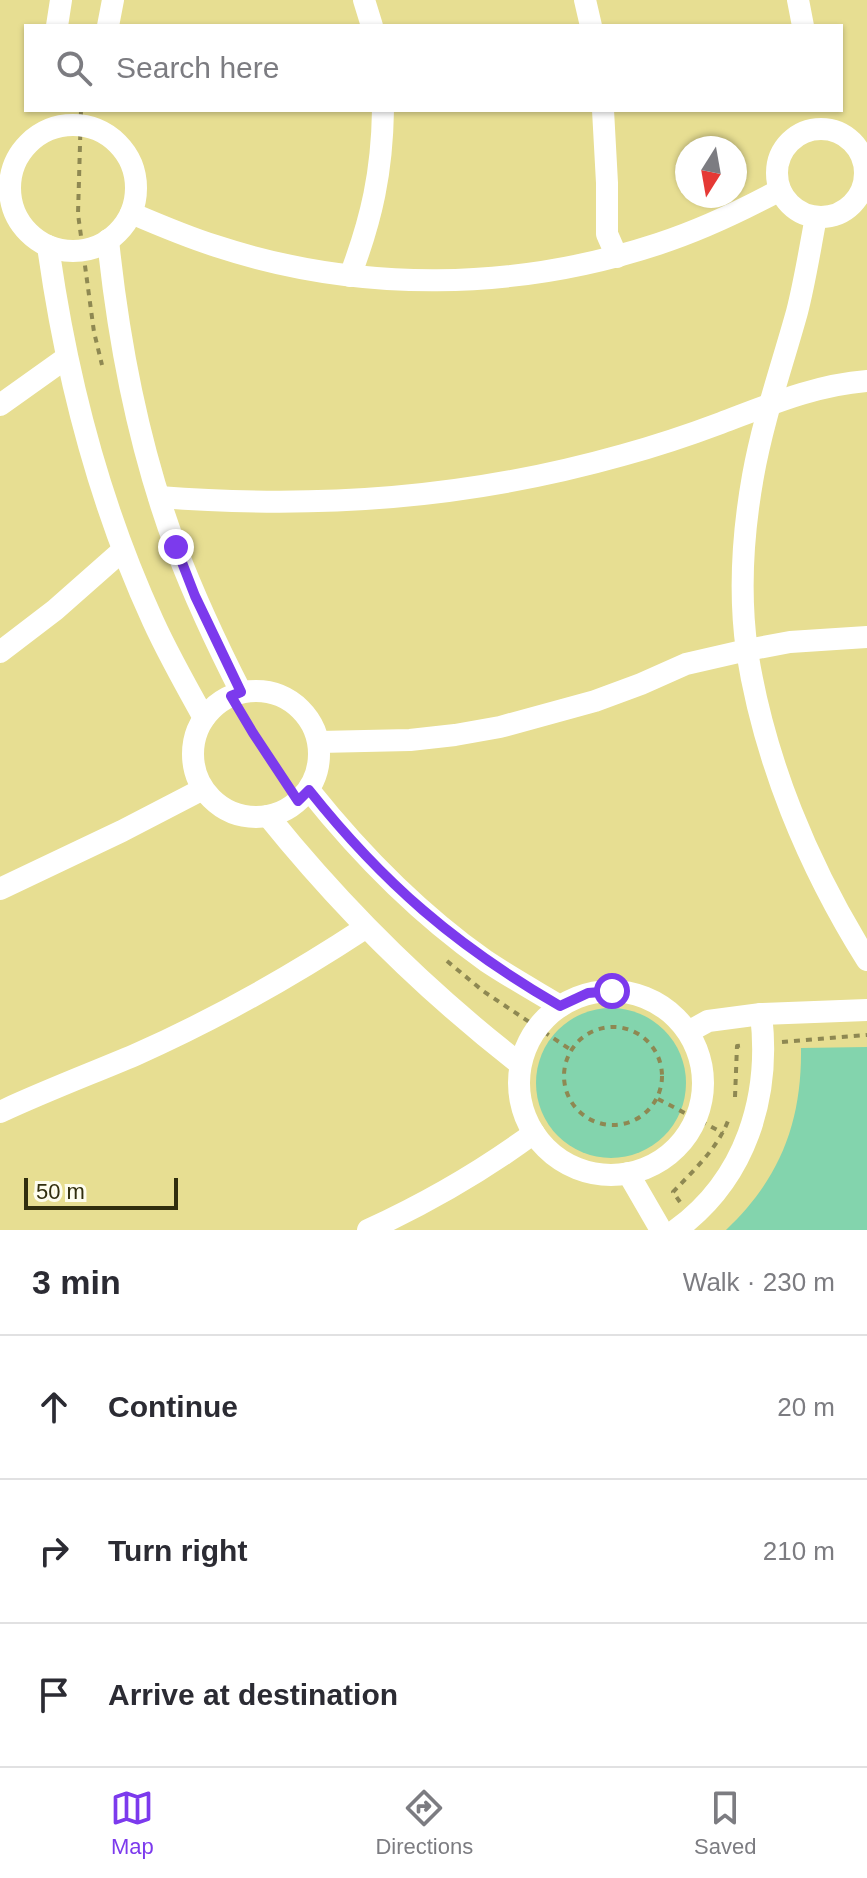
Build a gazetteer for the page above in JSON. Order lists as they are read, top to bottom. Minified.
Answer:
{"scale_bar":"50 m","north":"bottom","page":{"search":"Search here","scale":"50 m","heading":["3 min","Walk · 230 m"],"list":[["Continue","20 m"],["Turn right","210 m"],"Arrive at destination"],"nav":["Map","Directions","Saved"]}}
